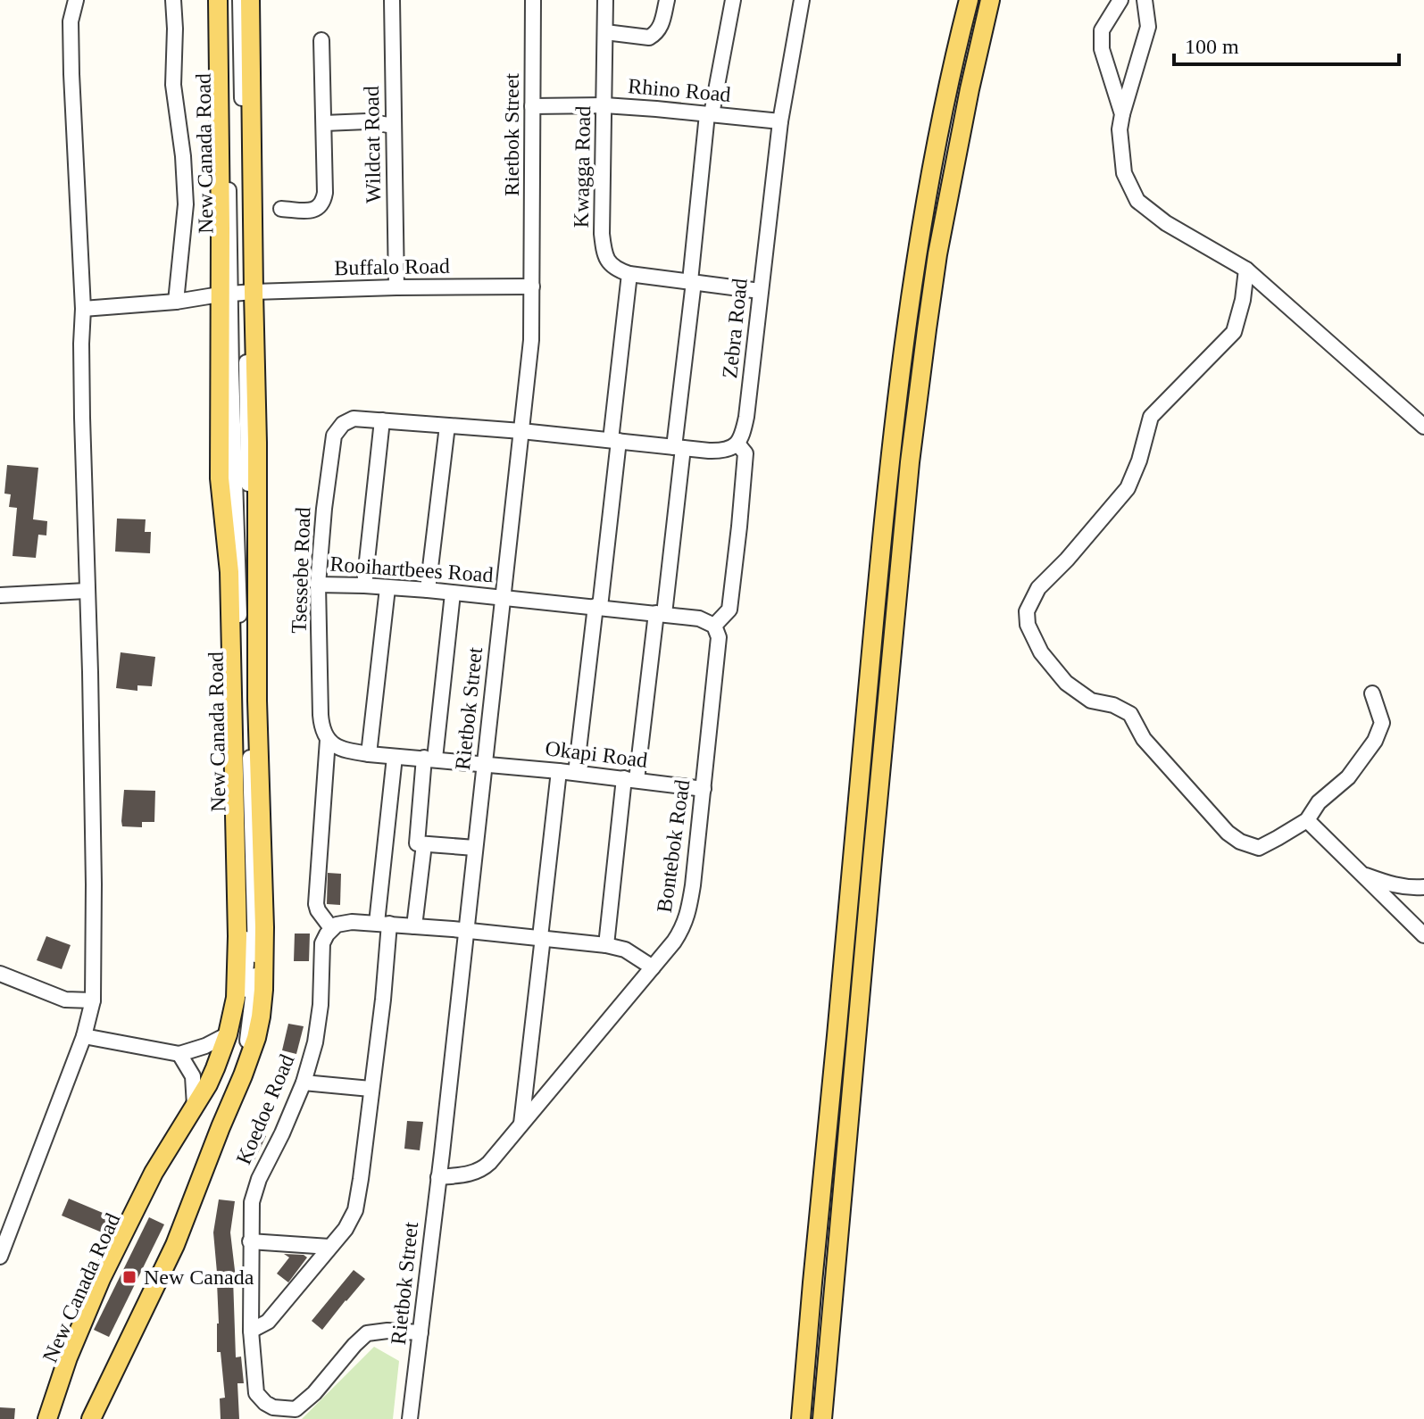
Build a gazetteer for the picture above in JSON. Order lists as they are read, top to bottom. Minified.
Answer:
{"streets":{"main road":["New Canada Road"],"street":["Rhino Road","Rietbok Street","Wildcat Road","Kwagga Road","Buffalo Road","Zebra Road","Rooihartbees Road","Tsessebe Road","Okapi Road","Bontebok Road","Koedoe Road"]},"crossings":[["Rhino Road","Rietbok Street"],["Rhino Road","Kwagga Road"],["Rhino Road","Zebra Road"],["Rietbok Street","Buffalo Road"],["Rietbok Street","Rooihartbees Road"],["Rietbok Street","Tsessebe Road"],["Rietbok Street","Okapi Road"],["Rietbok Street","Bontebok Road"],["Rietbok Street","Koedoe Road"],["Wildcat Road","Buffalo Road"],["New Canada Road","Buffalo Road"],["Rooihartbees Road","Tsessebe Road"],["Tsessebe Road","Koedoe Road"],["Okapi Road","Bontebok Road"]],"places":{"transit":["New Canada"]},"scale_bar":"100 m"}
